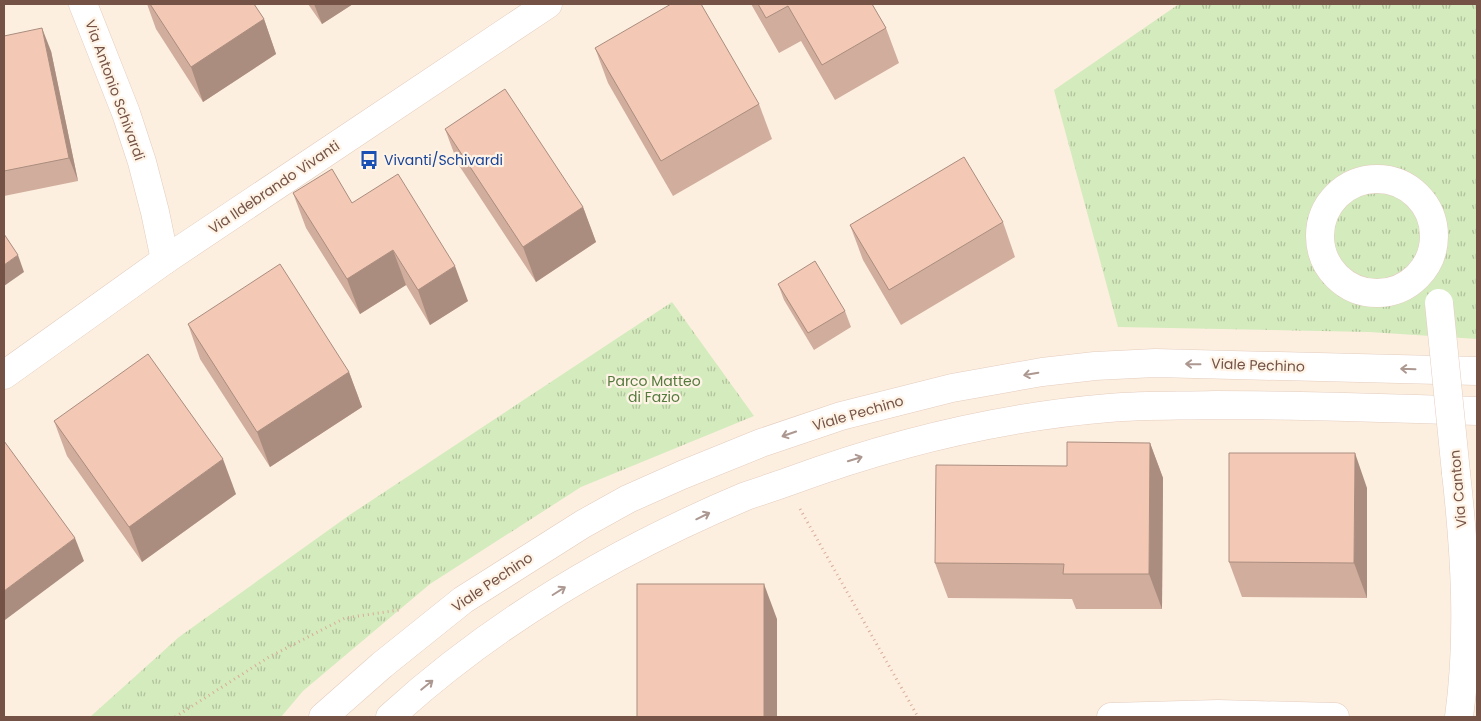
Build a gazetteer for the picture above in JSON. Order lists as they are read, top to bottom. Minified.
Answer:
{"streets":{"street":["Via Antonio Schivardi","Via Ildebrando Vivanti","Viale Pechino","Via Canton"]},"crossings":[["Via Antonio Schivardi","Via Ildebrando Vivanti"]],"parks":["Parco Matteo di Fazio"],"places":{"bus stop":["Vivanti/Schivardi"]}}
